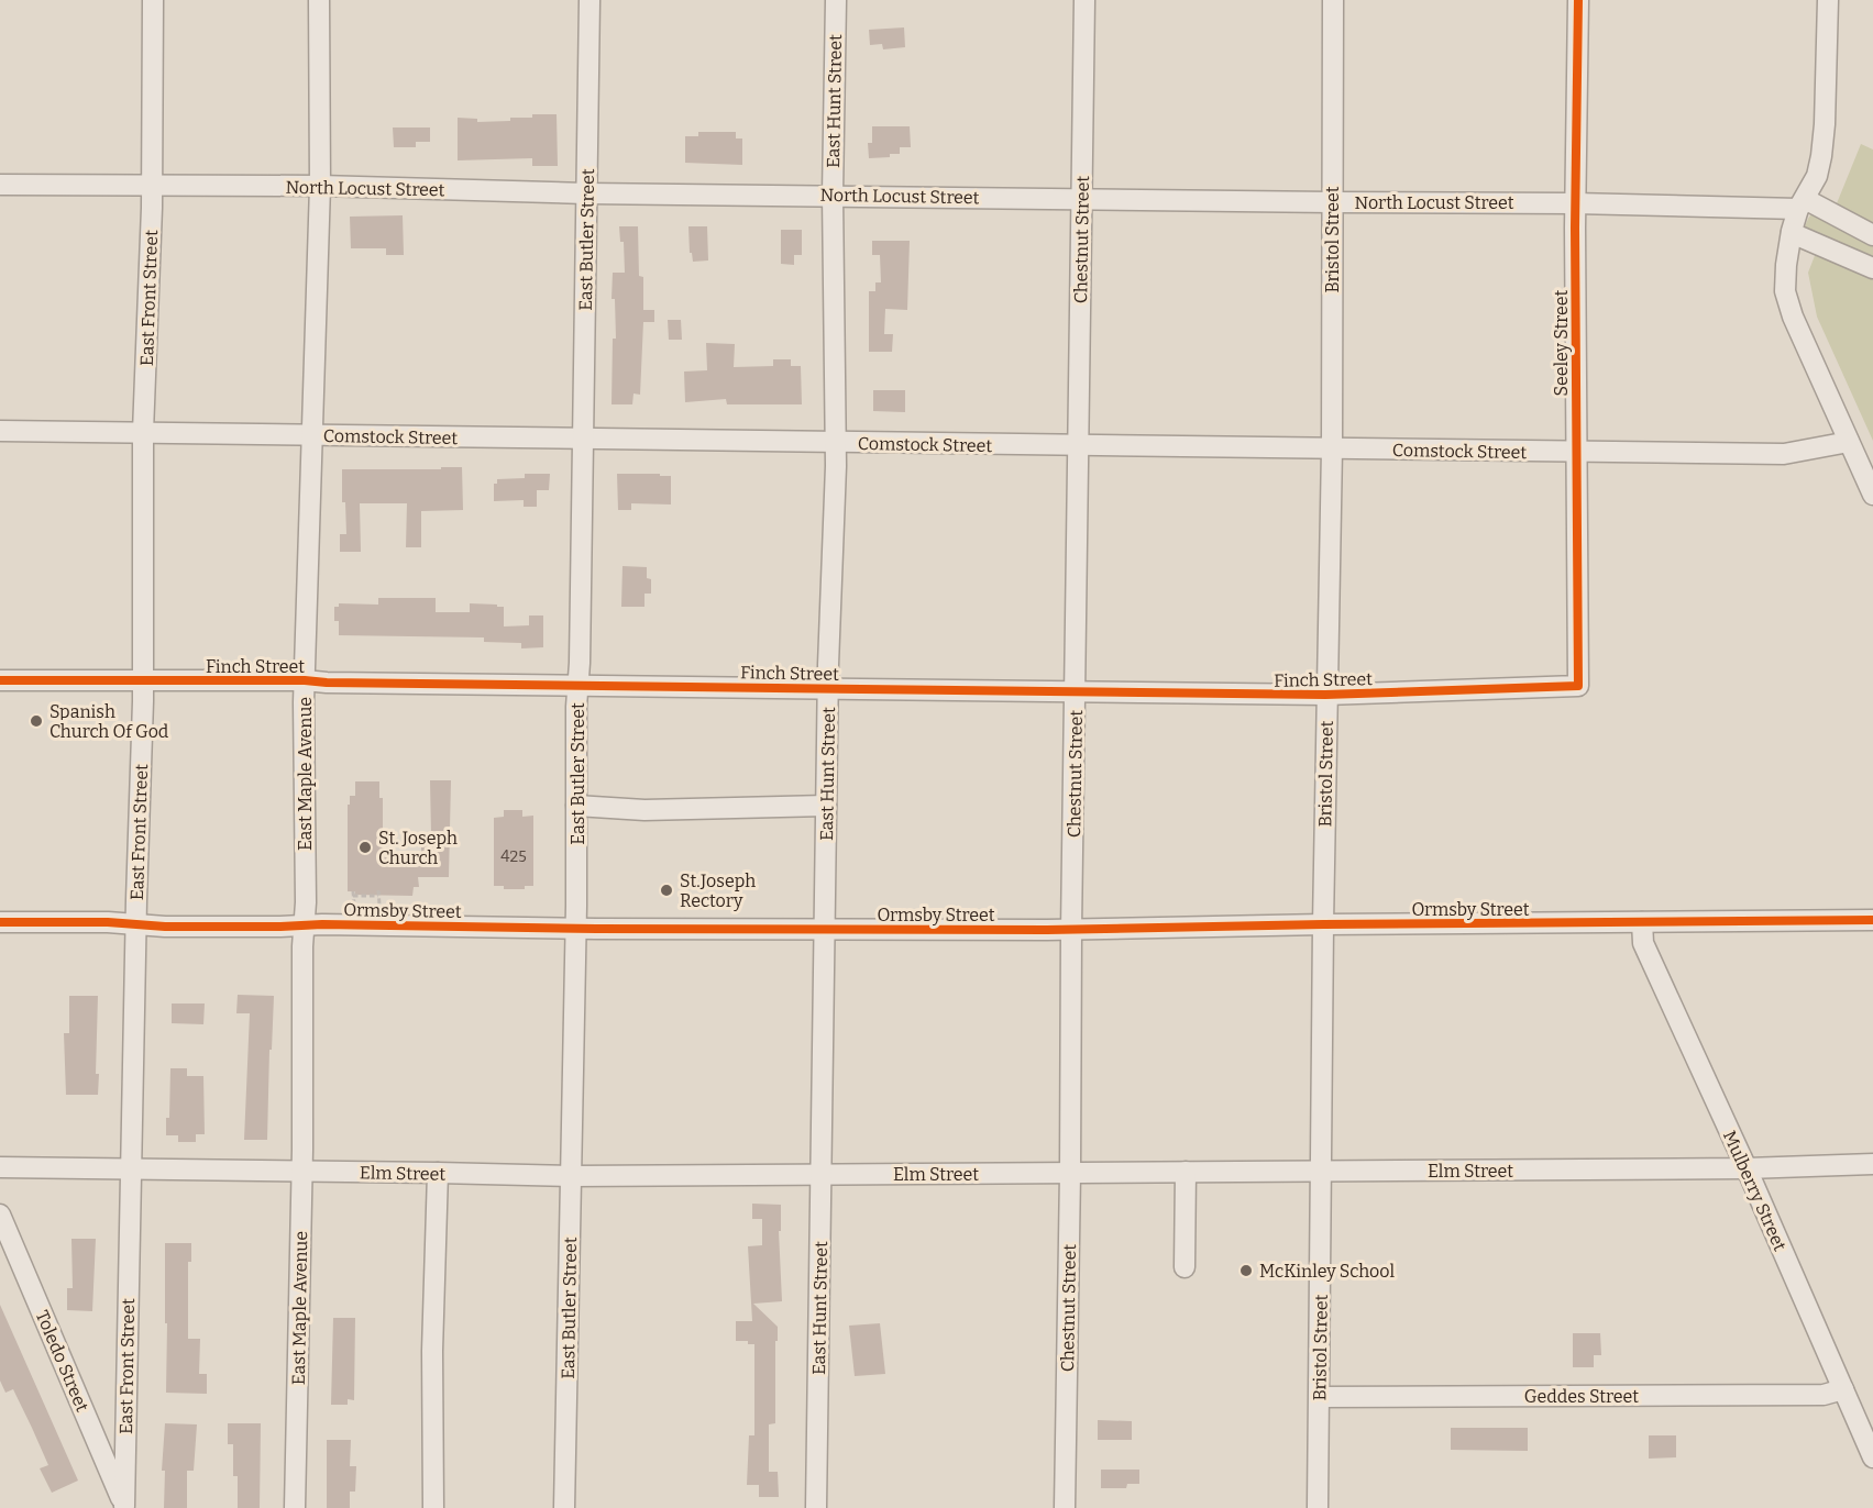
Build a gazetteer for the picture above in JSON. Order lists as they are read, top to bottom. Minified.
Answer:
{"streets":{"street":["East Hunt Street","North Locust Street","East Butler Street","Chestnut Street","Bristol Street","East Front Street","Seeley Street","Comstock Street","Finch Street","East Maple Avenue","Ormsby Street","Elm Street","Mulberry Street","Toledo Street","Geddes Street"]},"crossings":[["East Hunt Street","North Locust Street"],["East Hunt Street","Comstock Street"],["East Hunt Street","Finch Street"],["East Hunt Street","Ormsby Street"],["East Hunt Street","Elm Street"],["North Locust Street","East Butler Street"],["North Locust Street","Chestnut Street"],["North Locust Street","Bristol Street"],["North Locust Street","East Front Street"],["North Locust Street","Seeley Street"],["North Locust Street","East Maple Avenue"],["East Butler Street","Comstock Street"],["East Butler Street","Finch Street"],["East Butler Street","Ormsby Street"],["East Butler Street","Elm Street"],["Chestnut Street","Comstock Street"],["Chestnut Street","Finch Street"],["Chestnut Street","Ormsby Street"],["Chestnut Street","Elm Street"],["Bristol Street","Comstock Street"],["Bristol Street","Finch Street"],["Bristol Street","Ormsby Street"],["Bristol Street","Elm Street"],["Bristol Street","Geddes Street"],["East Front Street","Comstock Street"],["East Front Street","Finch Street"],["East Front Street","Ormsby Street"],["East Front Street","Elm Street"],["East Front Street","Toledo Street"],["Seeley Street","Comstock Street"],["Seeley Street","Finch Street"],["Comstock Street","East Maple Avenue"],["Finch Street","East Maple Avenue"],["East Maple Avenue","Ormsby Street"],["East Maple Avenue","Elm Street"],["Ormsby Street","Mulberry Street"],["Elm Street","Mulberry Street"],["Mulberry Street","Geddes Street"]],"places":["Spanish Church Of God","St. Joseph Church","St.Joseph Rectory","McKinley School"],"house_numbers":["425"]}
